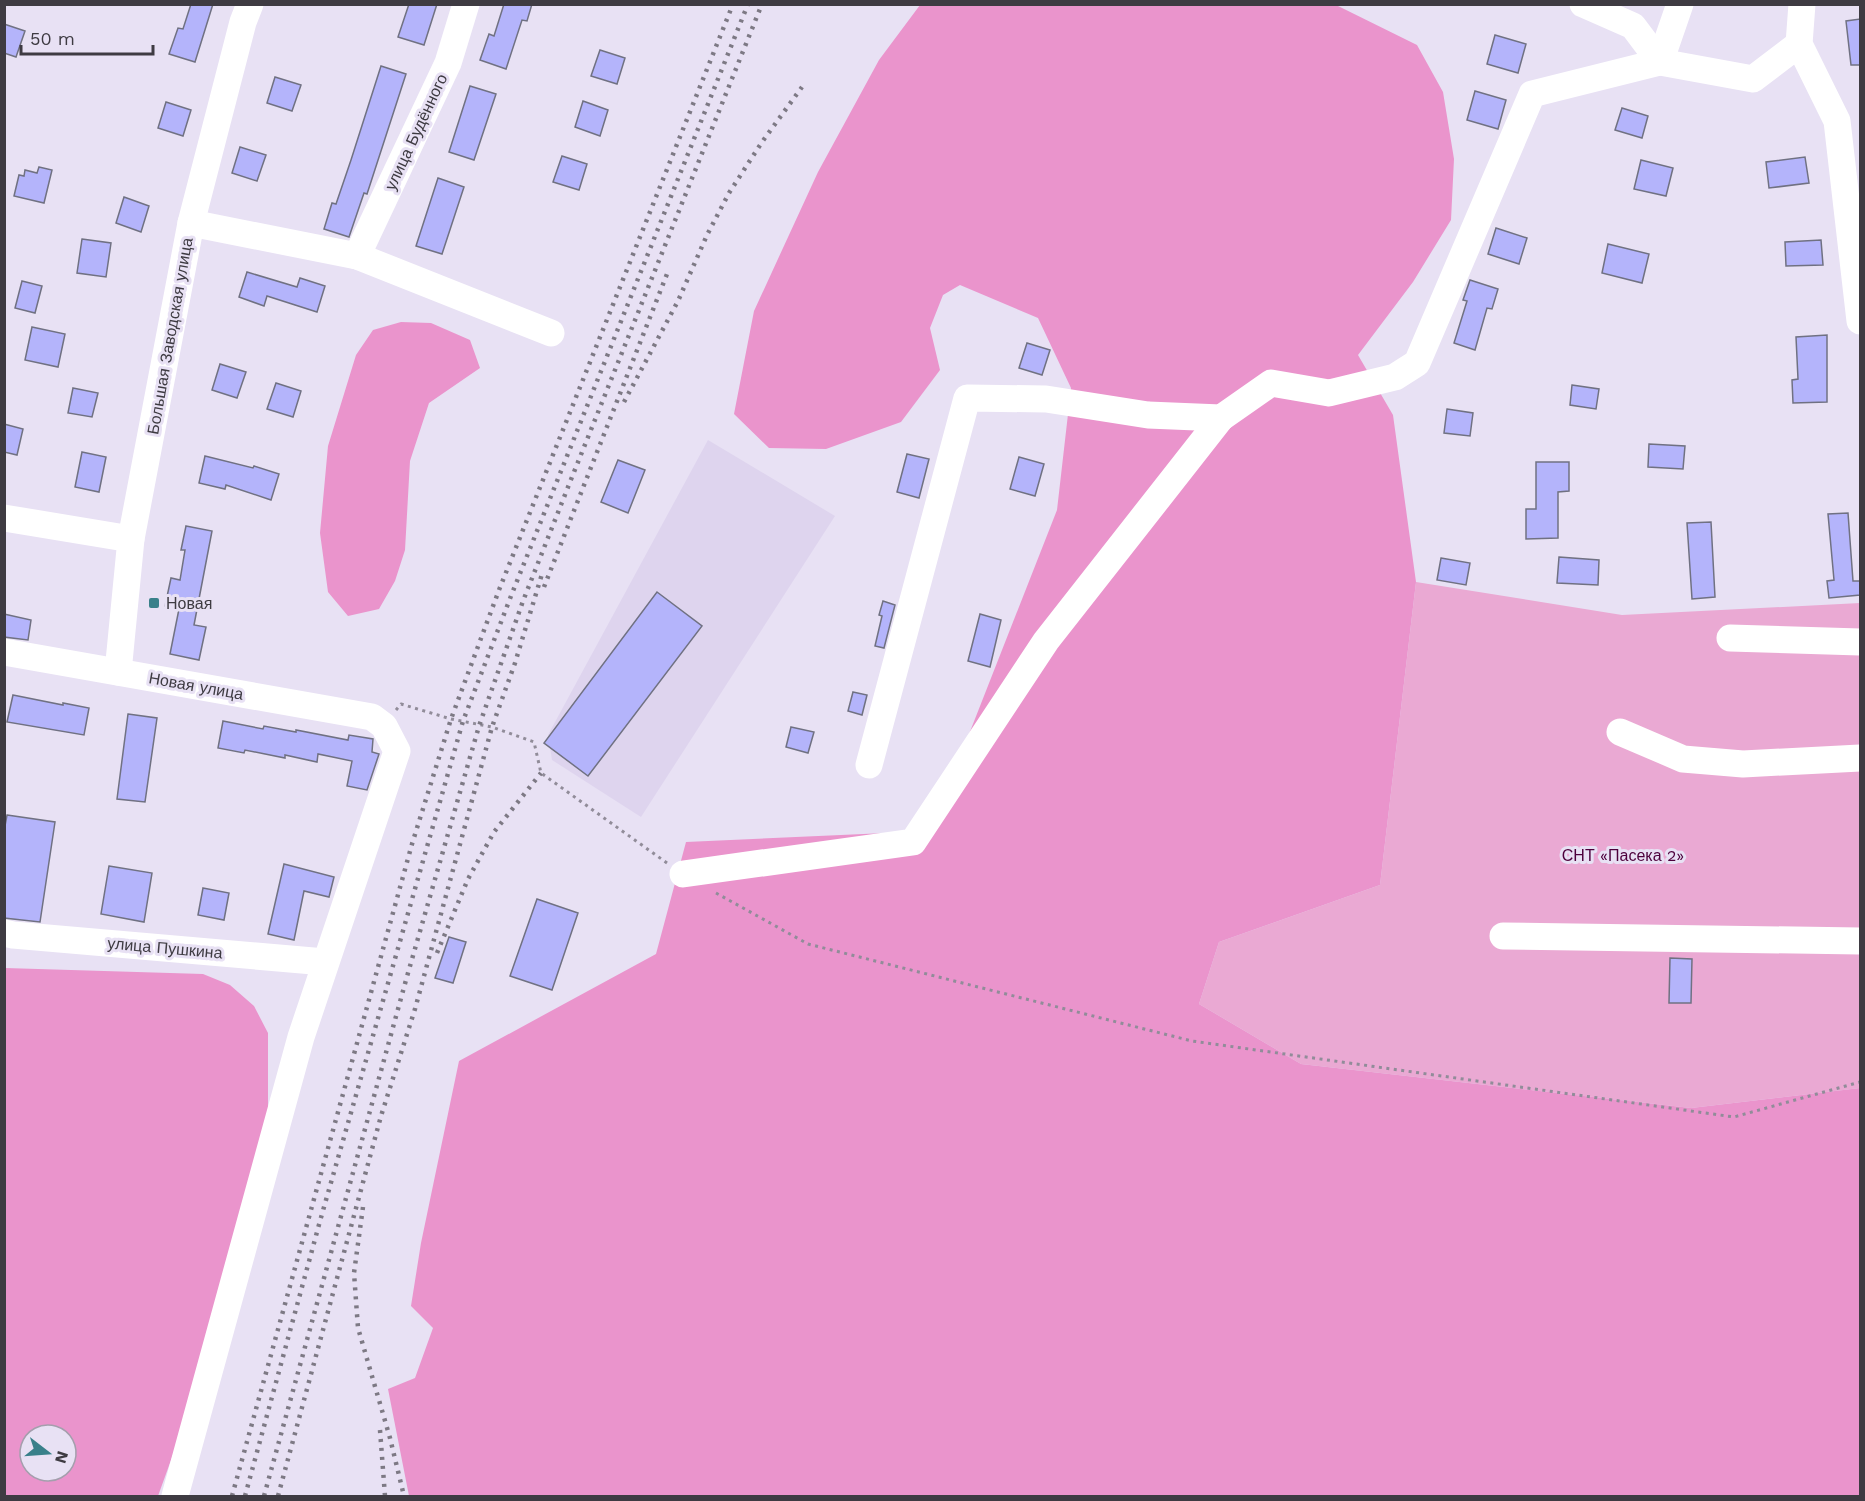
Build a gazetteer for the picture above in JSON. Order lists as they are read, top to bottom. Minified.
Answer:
{"streets":{"street":["улица Будённого","Большая Заводская улица","Новая улица","улица Пушкина"]},"crossings":[["Большая Заводская улица","Новая улица"]],"parks":["СНТ «Пасека 2»"],"places":{"transit":["Новая"]},"scale_bar":"50 m","north":"right"}
